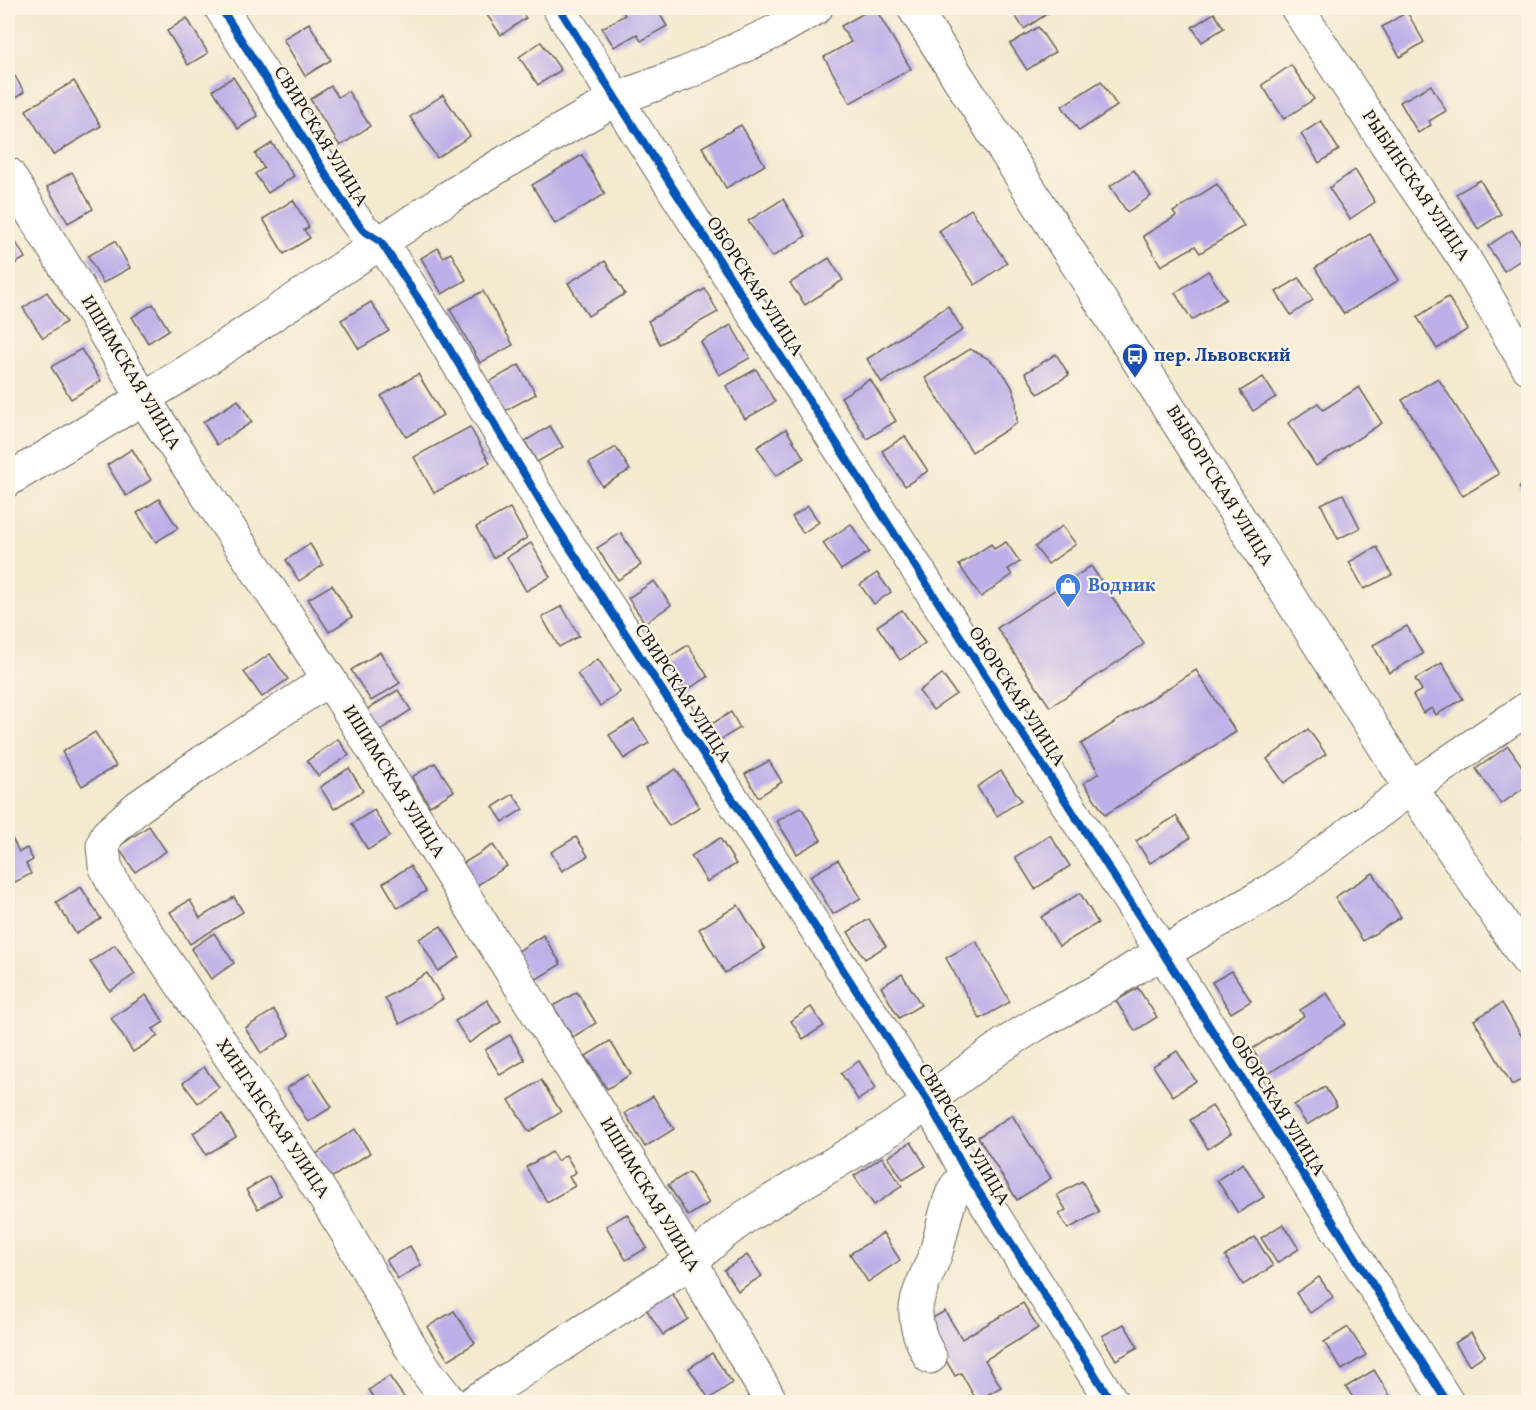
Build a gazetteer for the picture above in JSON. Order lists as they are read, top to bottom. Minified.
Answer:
{"streets":{"street":["СВИРСКАЯ УЛИЦА","РЫБИНСКАЯ УЛИЦА","ОБОРСКАЯ УЛИЦА","ИШИМСКАЯ УЛИЦА","ВЫБОРГСКАЯ УЛИЦА","ХИНГАНСКАЯ УЛИЦА"]},"crossings":[["ИШИМСКАЯ УЛИЦА","ХИНГАНСКАЯ УЛИЦА"]],"places":{"bus stop":["пер. Львовский"],"shop":["Водник"]}}
